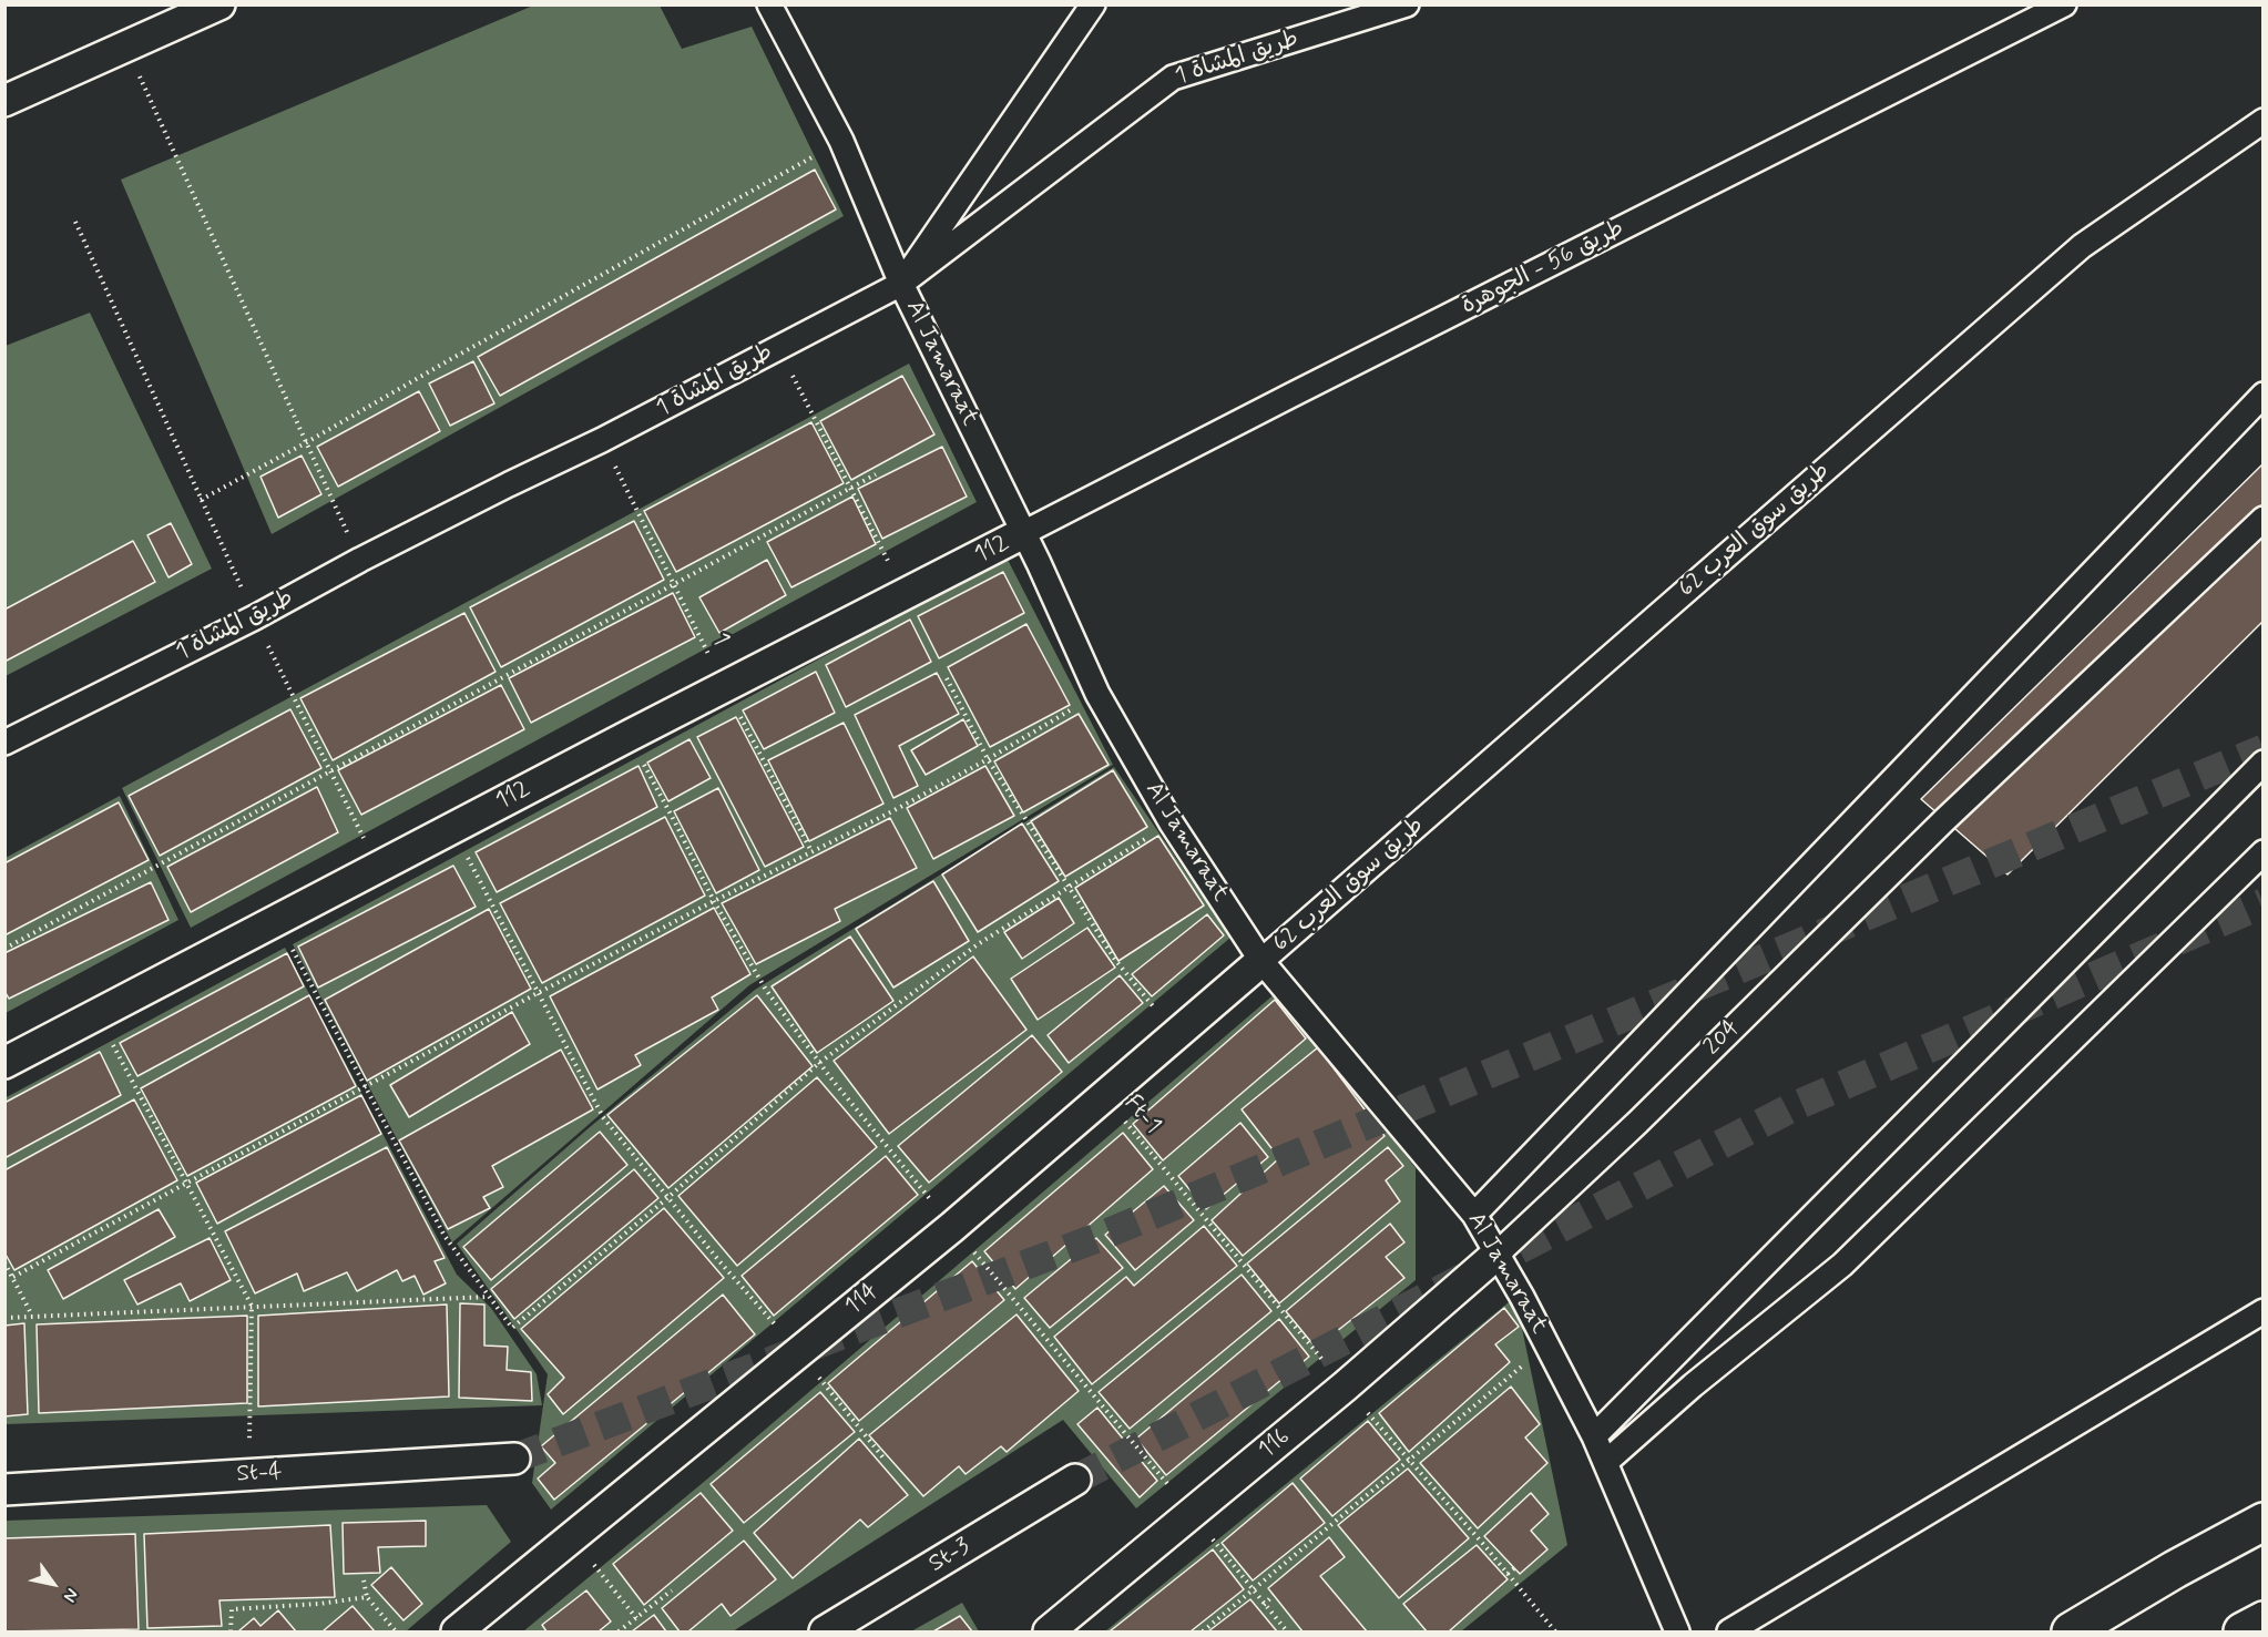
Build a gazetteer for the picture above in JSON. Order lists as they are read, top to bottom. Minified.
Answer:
{"streets":{"street":["طريق المشاة 1","طريق 56 - الجوهرة","Al Jamaraat","طريق سوق العرب 62","112","204","114","116","St-4","St-3"],"path":["1","Ft-1"]},"crossings":[["طريق المشاة 1","Al Jamaraat"],["طريق المشاة 1","1"],["طريق 56 - الجوهرة","Al Jamaraat"],["طريق 56 - الجوهرة","112"],["Al Jamaraat","طريق سوق العرب 62"],["Al Jamaraat","112"],["Al Jamaraat","204"],["Al Jamaraat","114"],["Al Jamaraat","116"],["طريق سوق العرب 62","114"],["112","1"],["204","116"],["Ft-1","114"]],"north":"bottom right"}
